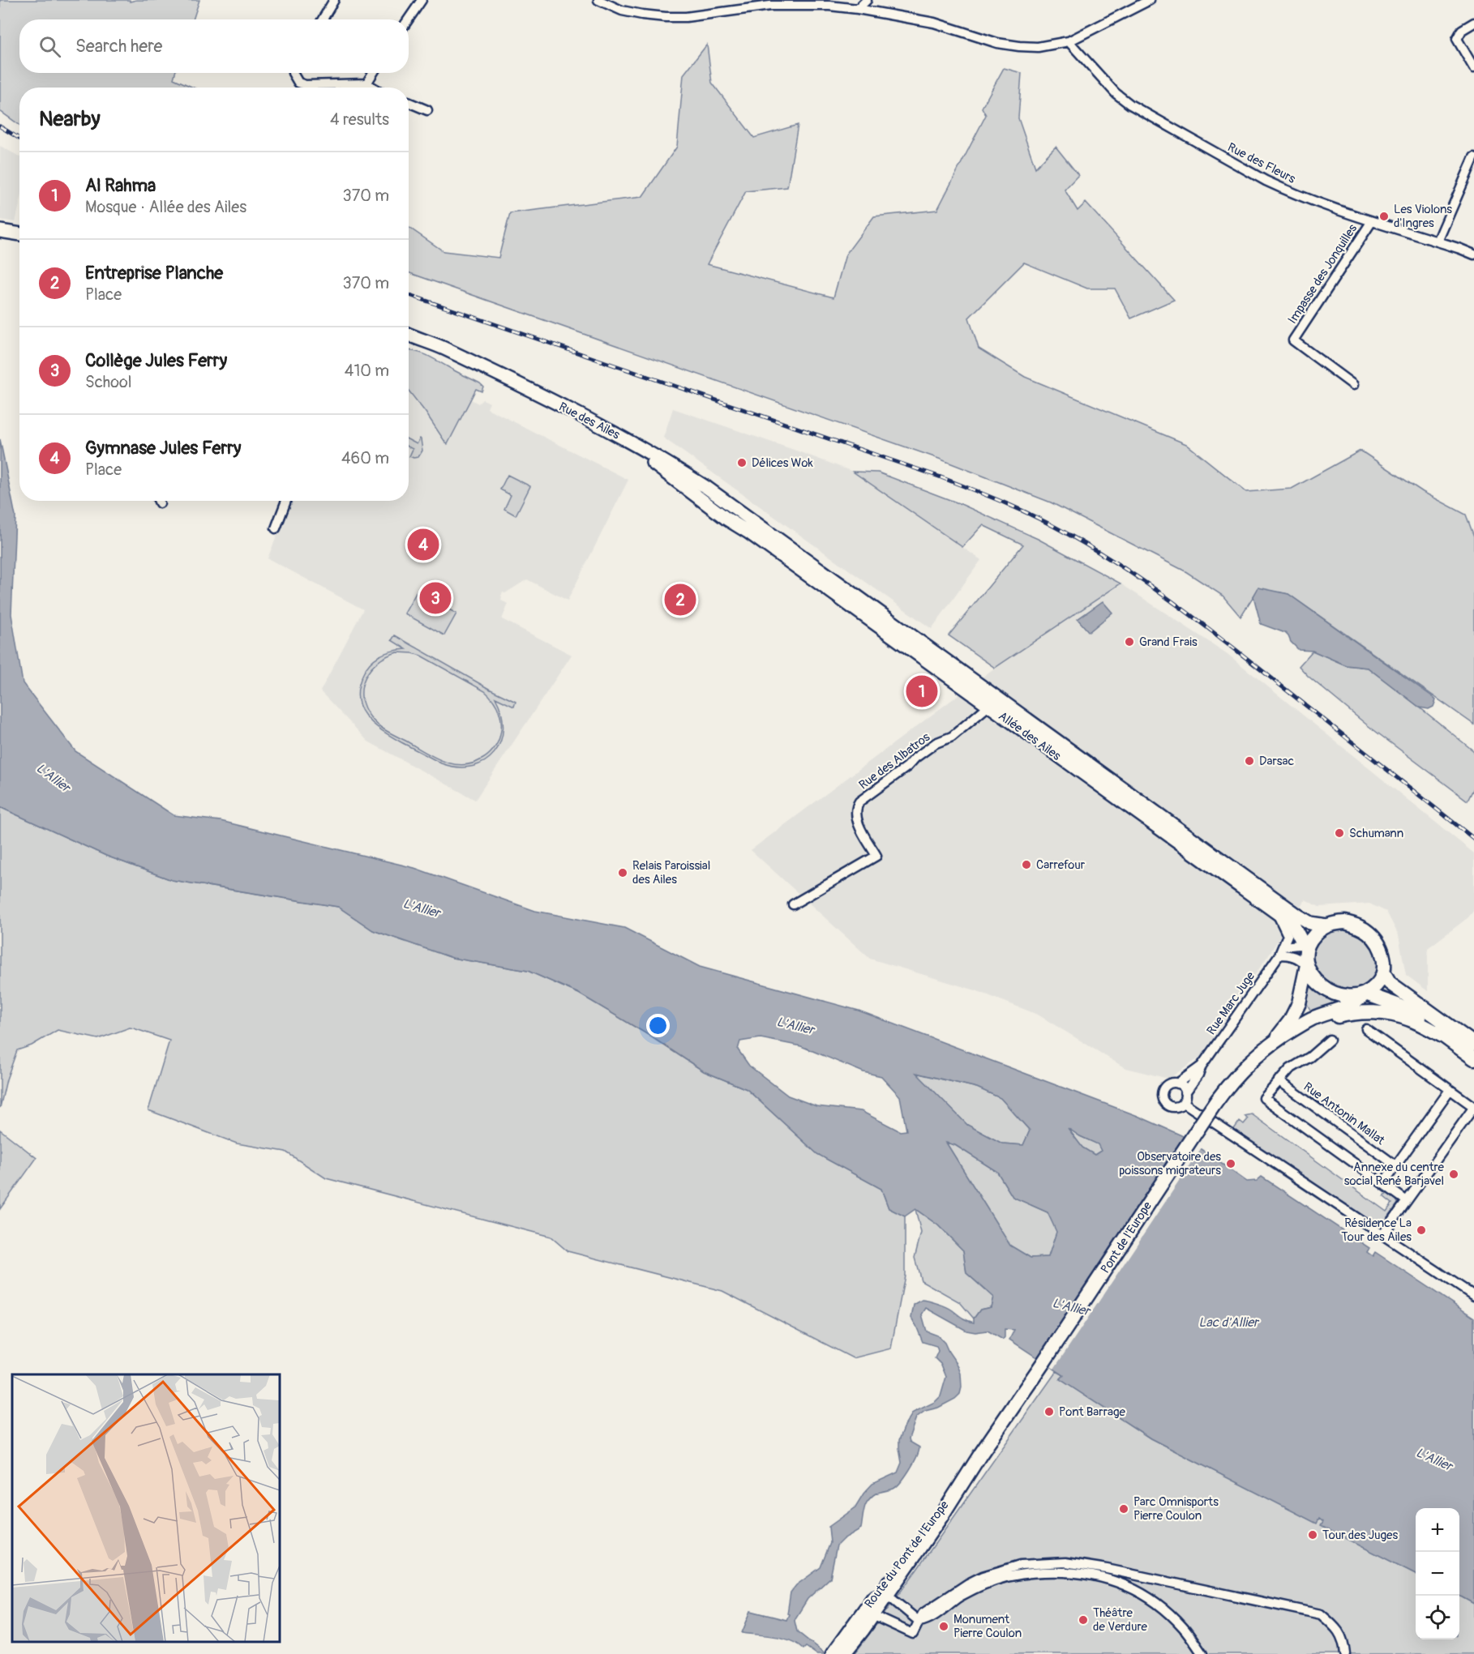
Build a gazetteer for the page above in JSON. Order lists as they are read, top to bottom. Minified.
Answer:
{"streets":{"main road":["Rue des Ailes","Allée des Ailes","Pont de l'Europe","Route du Pont de l'Europe"],"street":["Rue des Fleurs","Impasse des Jonquilles","Rue des Albatros","Rue Marc Juge","Rue Antonin Mallat"]},"crossings":[["Rue des Fleurs","Impasse des Jonquilles"],["Rue des Ailes","Allée des Ailes"],["Allée des Ailes","Rue des Albatros"],["Pont de l'Europe","Route du Pont de l'Europe"]],"water":["L'Allier","Lac d'Allier"],"places":["Les Violons d'Ingres","Délices Wok","Grand Frais","Darsac","Schumann","Carrefour","Relais Paroissial des Ailes","Observatoire des poissons migrateurs","Annexe du centre social René Barjavel","Résidence La Tour des Ailes","Pont Barrage","Parc Omnisports Pierre Coulon","Tour des Juges","Théâtre de Verdure","Monument Pierre Coulon"],"page":{"search":"Search here","heading":["Nearby","4 results"],"list":[{"mark":"1","name":"Al Rahma","note":"Mosque · Allée des Ailes","value":"370 m"},{"mark":"2","name":"Entreprise Planche","note":"Place","value":"370 m"},{"mark":"3","name":"Collège Jules Ferry","note":"School","value":"410 m"},{"mark":"4","name":"Gymnase Jules Ferry","note":"Place","value":"460 m"}],"pins":["4","3","2","1"],"map_buttons":["+","−"]}}
